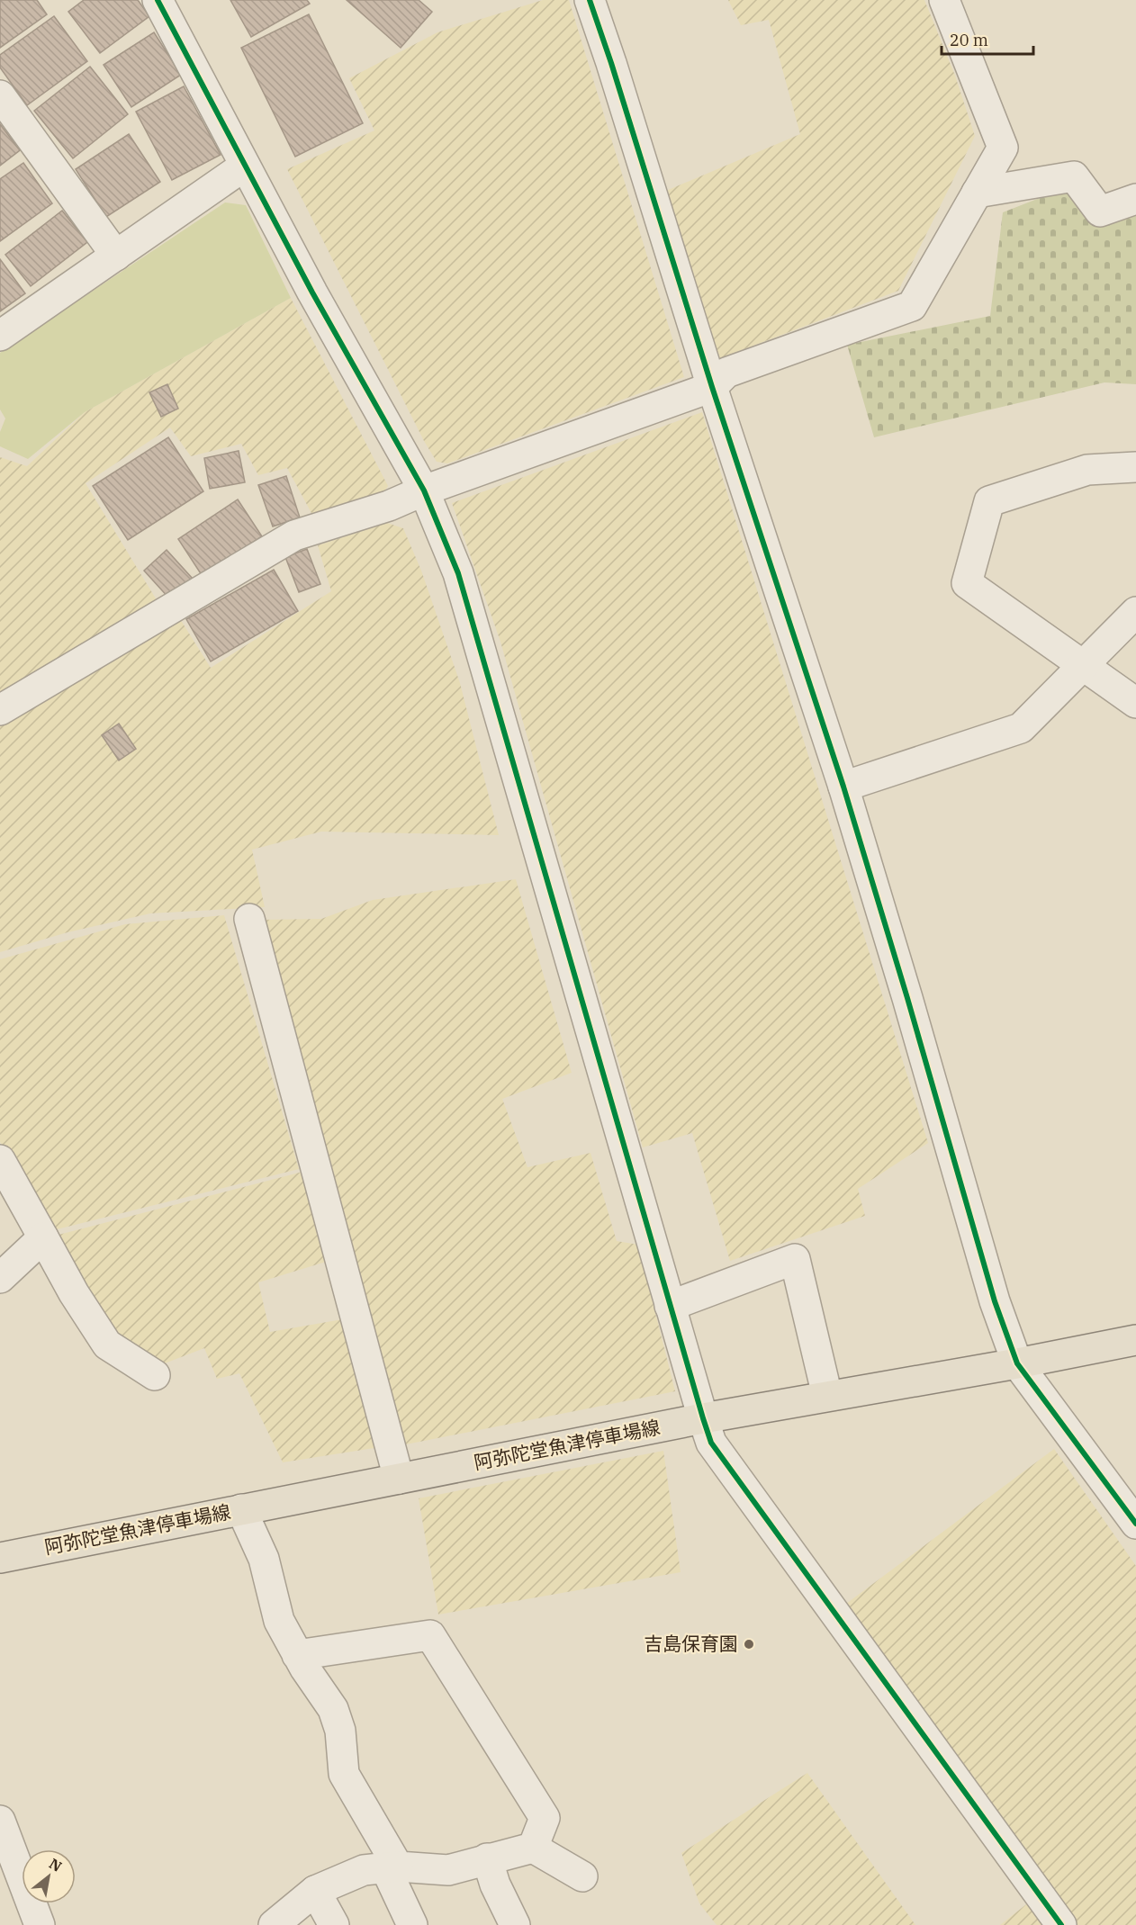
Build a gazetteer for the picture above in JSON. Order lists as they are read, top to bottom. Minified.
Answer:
{"streets":{"main road":["阿弥陀堂魚津停車場線"]},"places":["吉島保育園"],"scale_bar":"20 m","north":"top right"}
